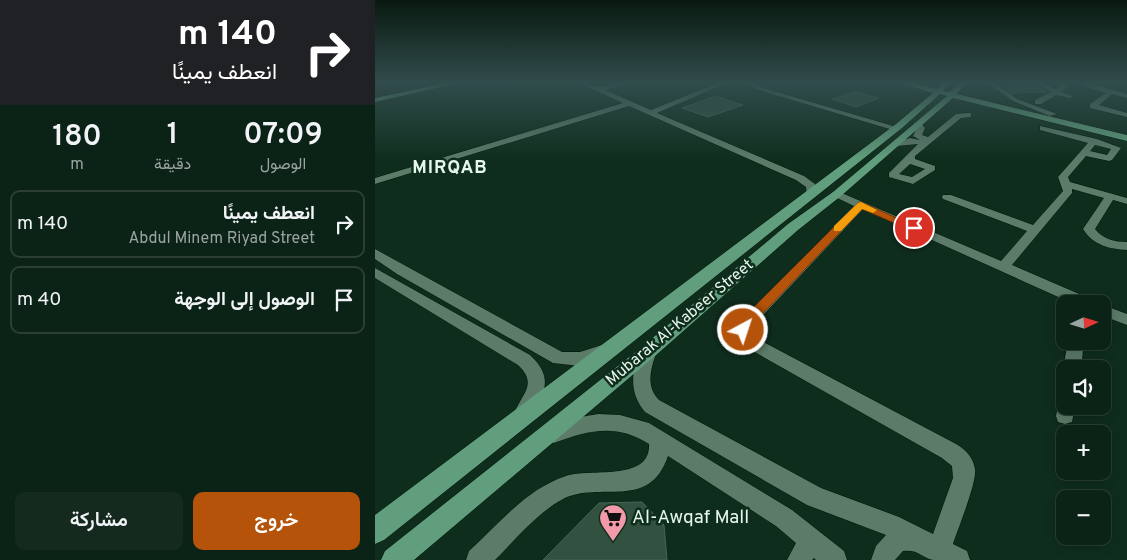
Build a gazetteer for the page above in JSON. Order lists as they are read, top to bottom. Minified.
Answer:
{"streets":{"main road":["Mubarak Al-Kabeer Street"]},"districts":["MIRQAB"],"places":{"supermarket":["Al-Awqaf Mall"]},"north":"right","page":{"turn":["140 m","انعطف يمينًا"],"eta":["07:09","الوصول","1","دقيقة","180","m"],"list":[{"name":"انعطف يمينًا","note":"Abdul Minem Riyad Street","value":"140 m"},{"name":"الوصول إلى الوجهة","value":"40 m"}],"map_buttons":["+","−"],"buttons":["خروج","مشاركة"]}}
